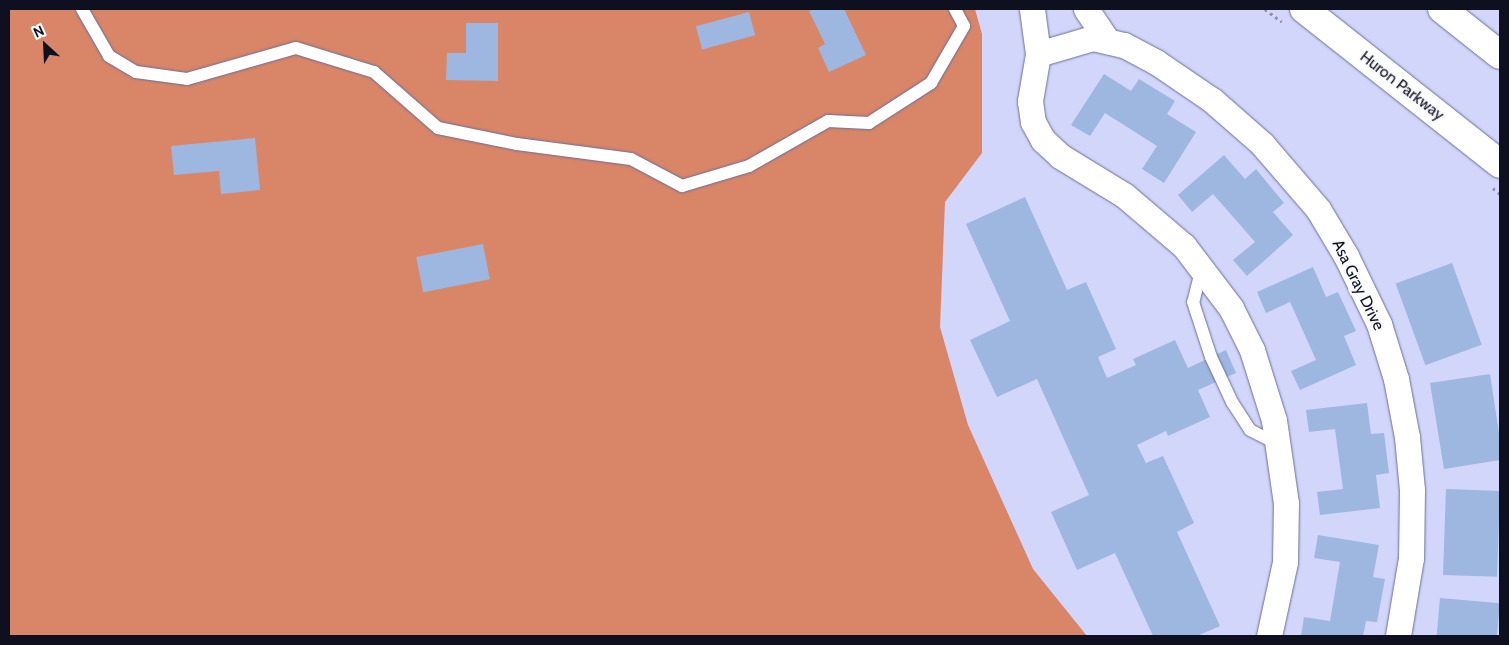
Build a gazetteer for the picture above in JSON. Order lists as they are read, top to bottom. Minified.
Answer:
{"streets":{"main road":["Huron Parkway"],"street":["Asa Gray Drive"]},"north":"top left"}
